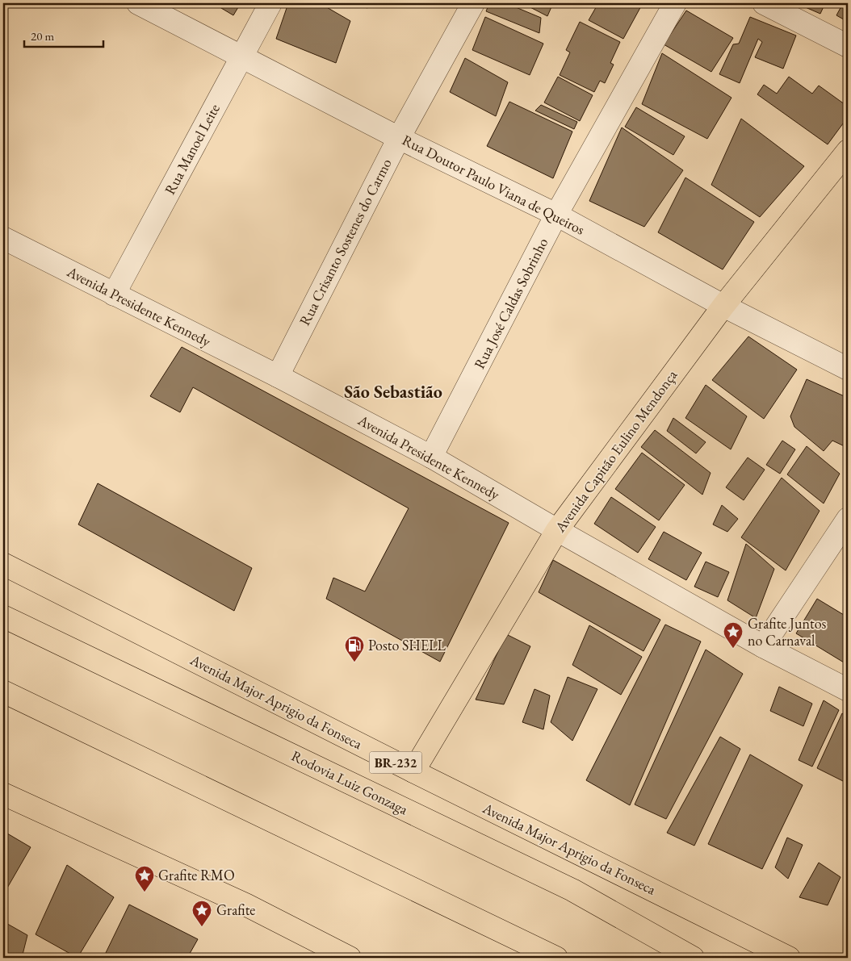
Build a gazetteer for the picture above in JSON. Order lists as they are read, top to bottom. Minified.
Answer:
{"streets":{"main road":["Avenida Capitão Eulino Mendonça","Avenida Major Aprigio da Fonseca","BR-232","Rodovia Luiz Gonzaga"],"street":["Rua Manoel Leite","Rua Doutor Paulo Viana de Queiros","Rua Crisanto Sostenes do Carmo","Rua José Caldas Sobrinho","Avenida Presidente Kennedy"]},"crossings":[["Rua Manoel Leite","Rua Doutor Paulo Viana de Queiros"],["Rua Manoel Leite","Avenida Presidente Kennedy"],["Rua Doutor Paulo Viana de Queiros","Rua Crisanto Sostenes do Carmo"],["Rua Doutor Paulo Viana de Queiros","Rua José Caldas Sobrinho"],["Rua Doutor Paulo Viana de Queiros","Avenida Capitão Eulino Mendonça"],["Rua Crisanto Sostenes do Carmo","Avenida Presidente Kennedy"],["Rua José Caldas Sobrinho","Avenida Presidente Kennedy"],["Avenida Presidente Kennedy","Avenida Capitão Eulino Mendonça"],["Avenida Capitão Eulino Mendonça","Avenida Major Aprigio da Fonseca"]],"districts":["São Sebastião"],"places":{"place":["Grafite Juntos no Carnaval","Grafite RMO","Grafite"],"fuel station":["Posto SHELL"]},"scale_bar":"20 m"}
